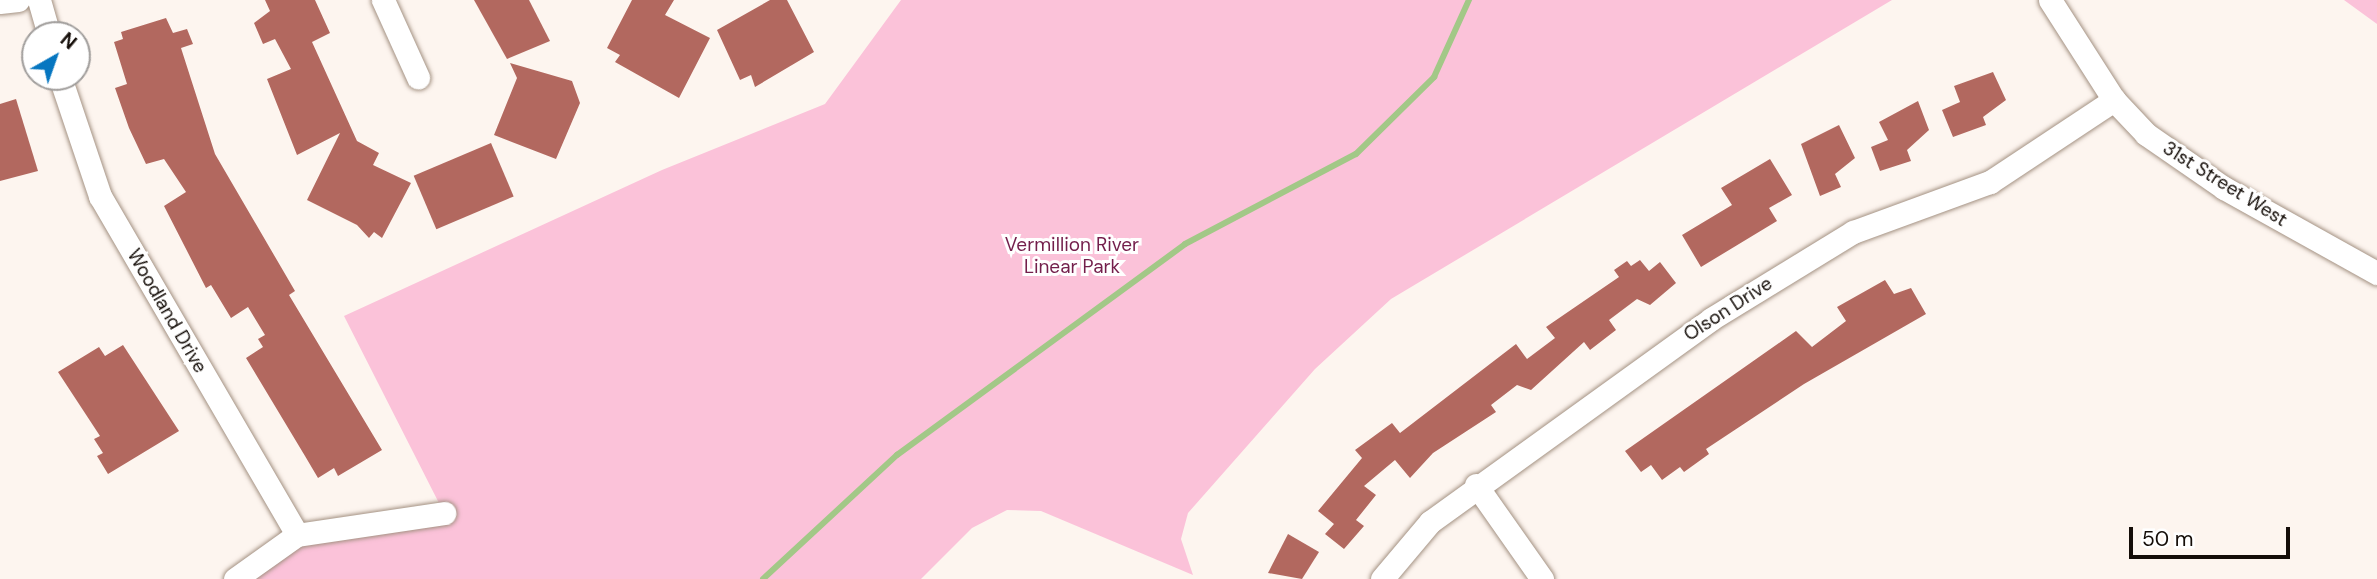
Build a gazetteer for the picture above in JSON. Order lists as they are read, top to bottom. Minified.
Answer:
{"streets":{"street":["31st Street West","Olson Drive","Woodland Drive"]},"crossings":[["31st Street West","Olson Drive"]],"parks":["Vermillion River Linear Park"],"scale_bar":"50 m","north":"top right"}
